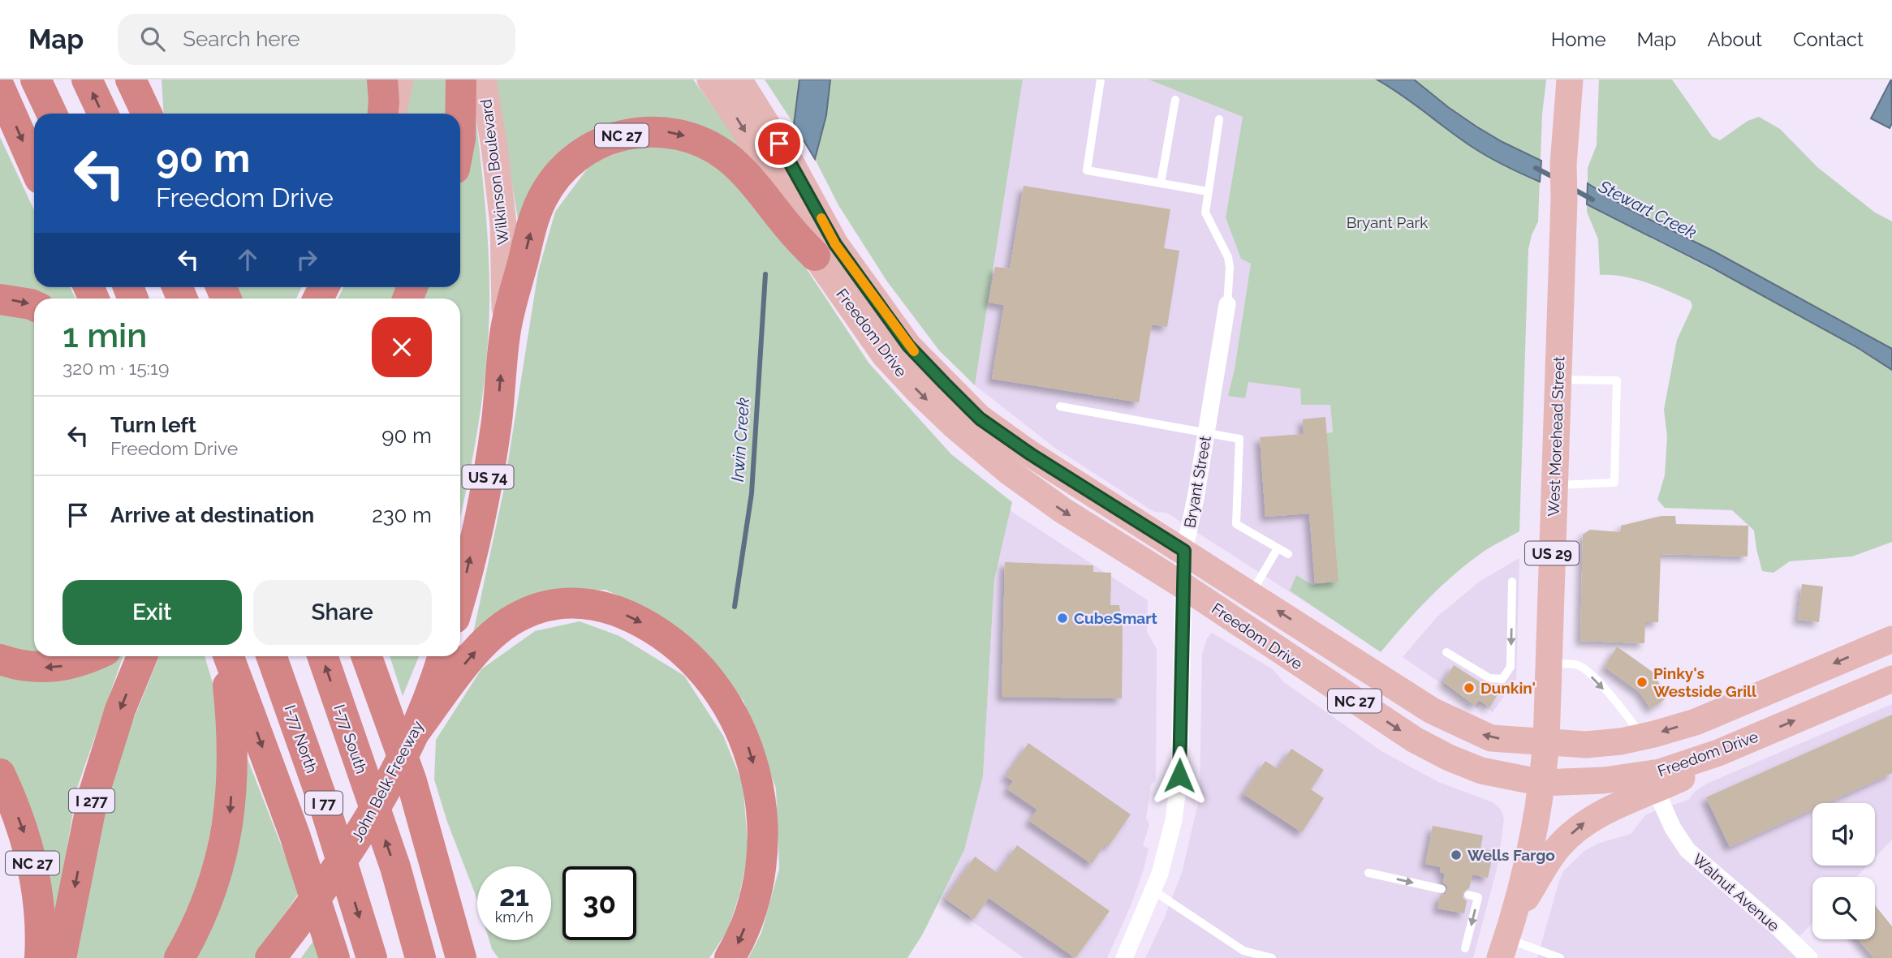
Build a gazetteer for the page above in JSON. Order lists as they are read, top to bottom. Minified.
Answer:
{"streets":{"highway":["NC 27","US 74","I-77 North","I-77 South","John Belk Freeway","I 277","I 77"],"main road":["Wilkinson Boulevard","Freedom Drive","West Morehead Street","US 29"],"street":["Bryant Street","Walnut Avenue"]},"crossings":[["NC 27","Wilkinson Boulevard"],["NC 27","Freedom Drive"],["NC 27","US 74"],["Wilkinson Boulevard","US 74"],["Freedom Drive","West Morehead Street"],["Freedom Drive","Bryant Street"]],"water":["Stewart Creek","Irwin Creek"],"parks":["Bryant Park"],"places":["CubeSmart","Pinky's Westside Grill","Dunkin'","Wells Fargo"],"page":{"header":"Map","search":"Search here","nav":["Home","Map","About","Contact"],"turn":["90 m","Freedom Drive"],"heading":["1 min","320 m · 15:19"],"list":[{"name":"Turn left","note":"Freedom Drive","value":"90 m"},{"name":"Arrive at destination","value":"230 m"}],"buttons":["Exit","Share"],"speed":"21 km/h","limit":"30"}}
